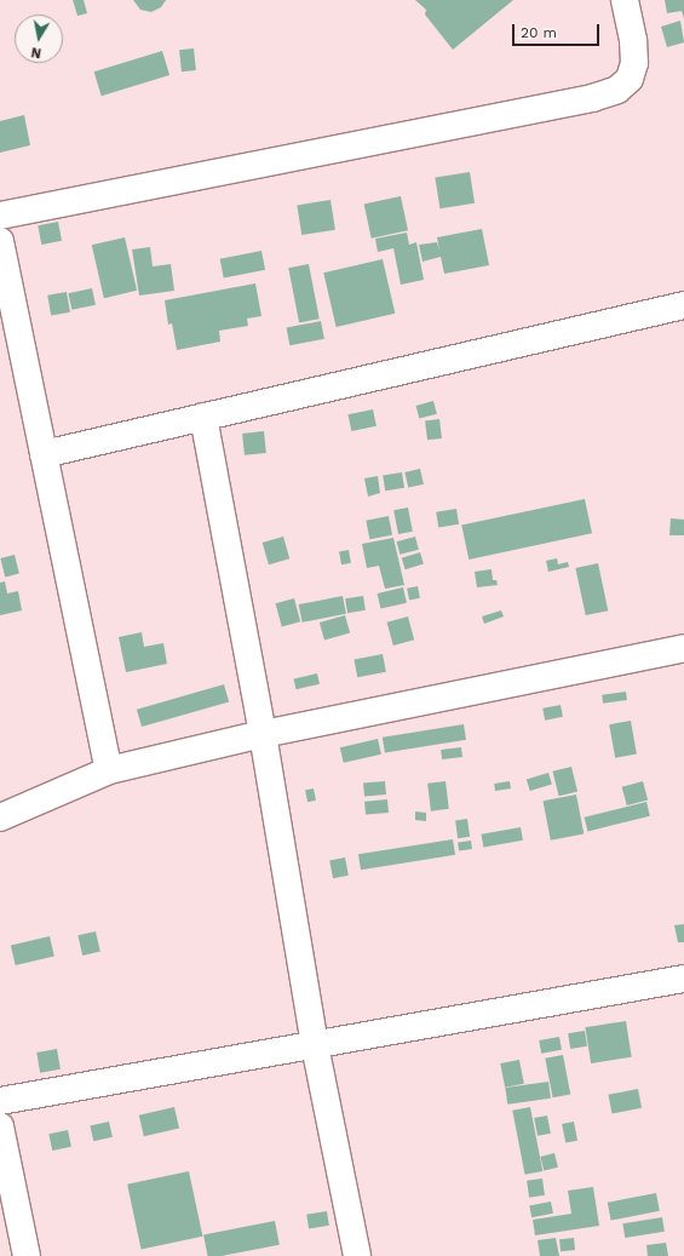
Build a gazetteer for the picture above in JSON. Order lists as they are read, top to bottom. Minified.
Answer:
{"scale_bar":"20 m","north":"bottom"}
